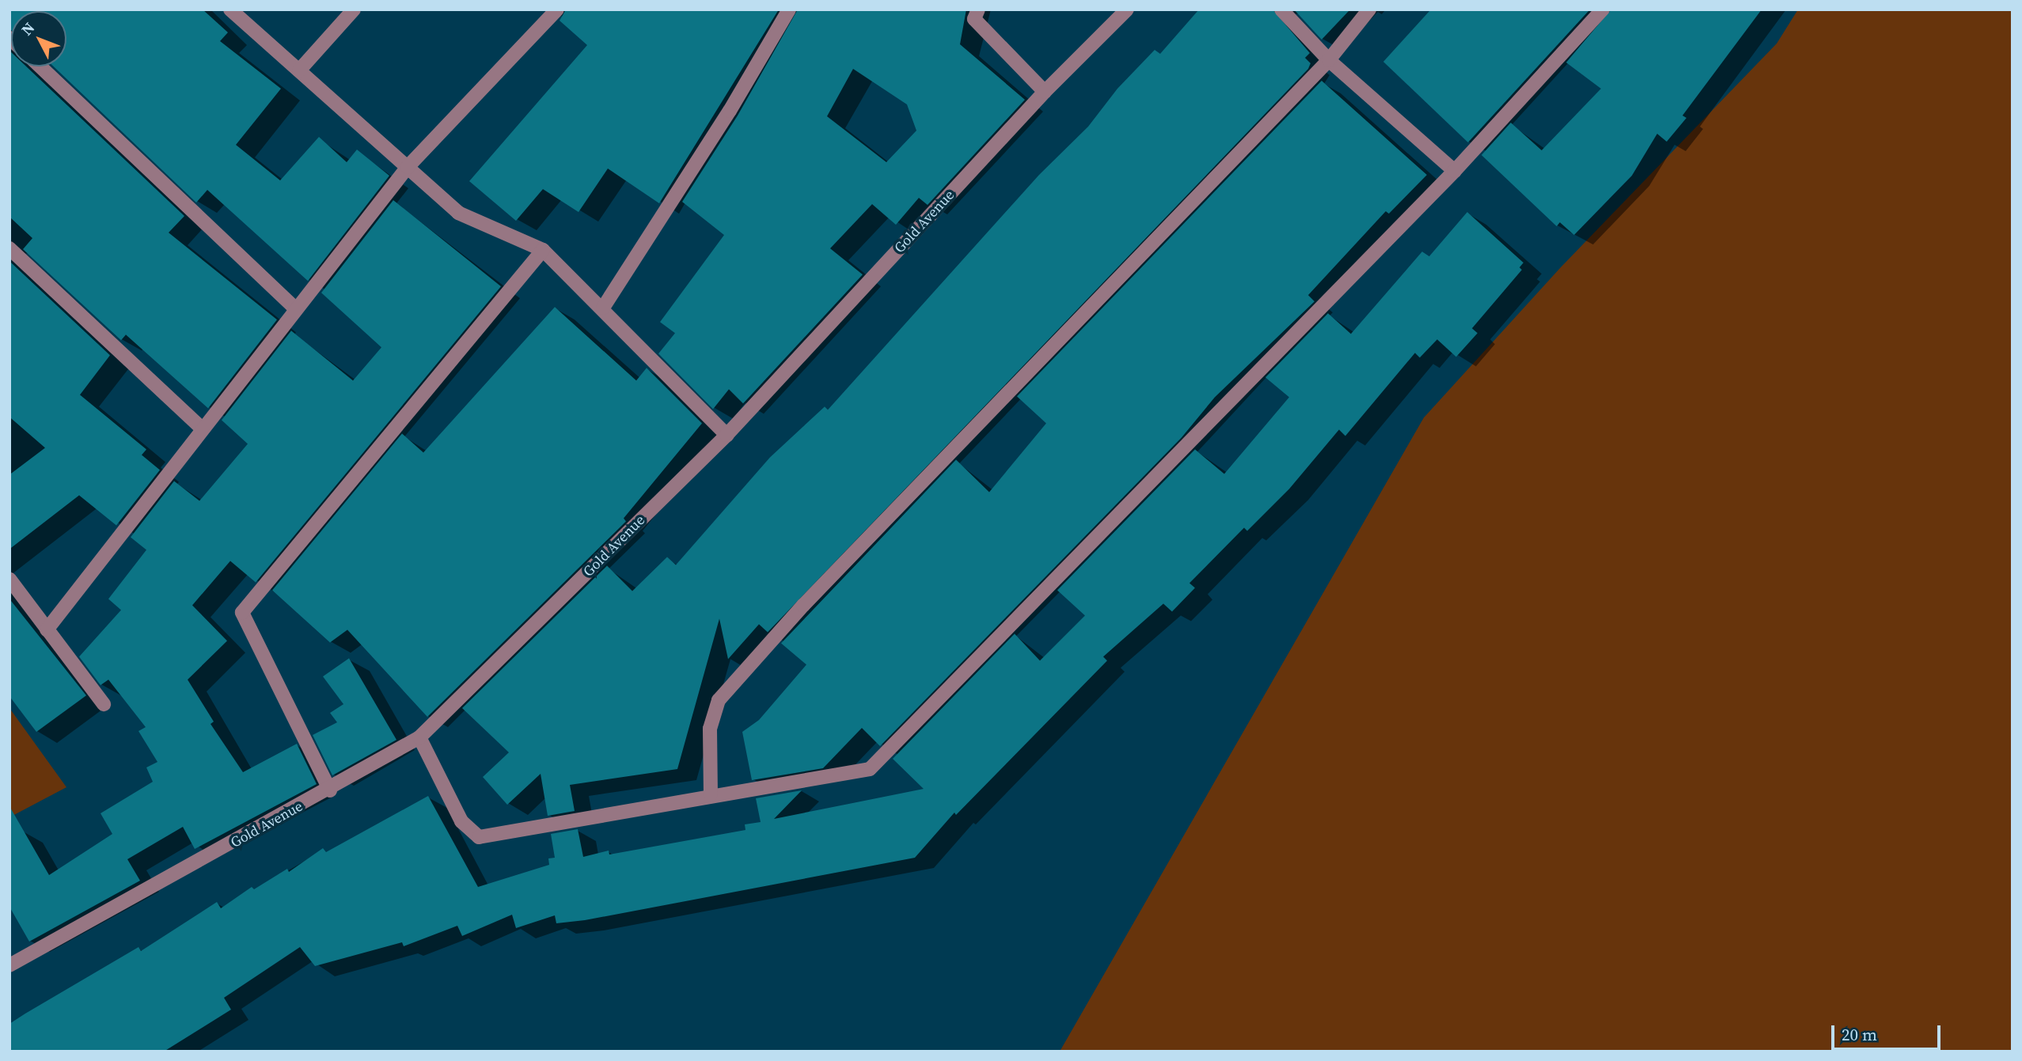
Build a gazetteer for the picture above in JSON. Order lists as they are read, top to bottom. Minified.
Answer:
{"streets":{"street":["Gold Avenue"]},"scale_bar":"20 m","north":"top left"}
